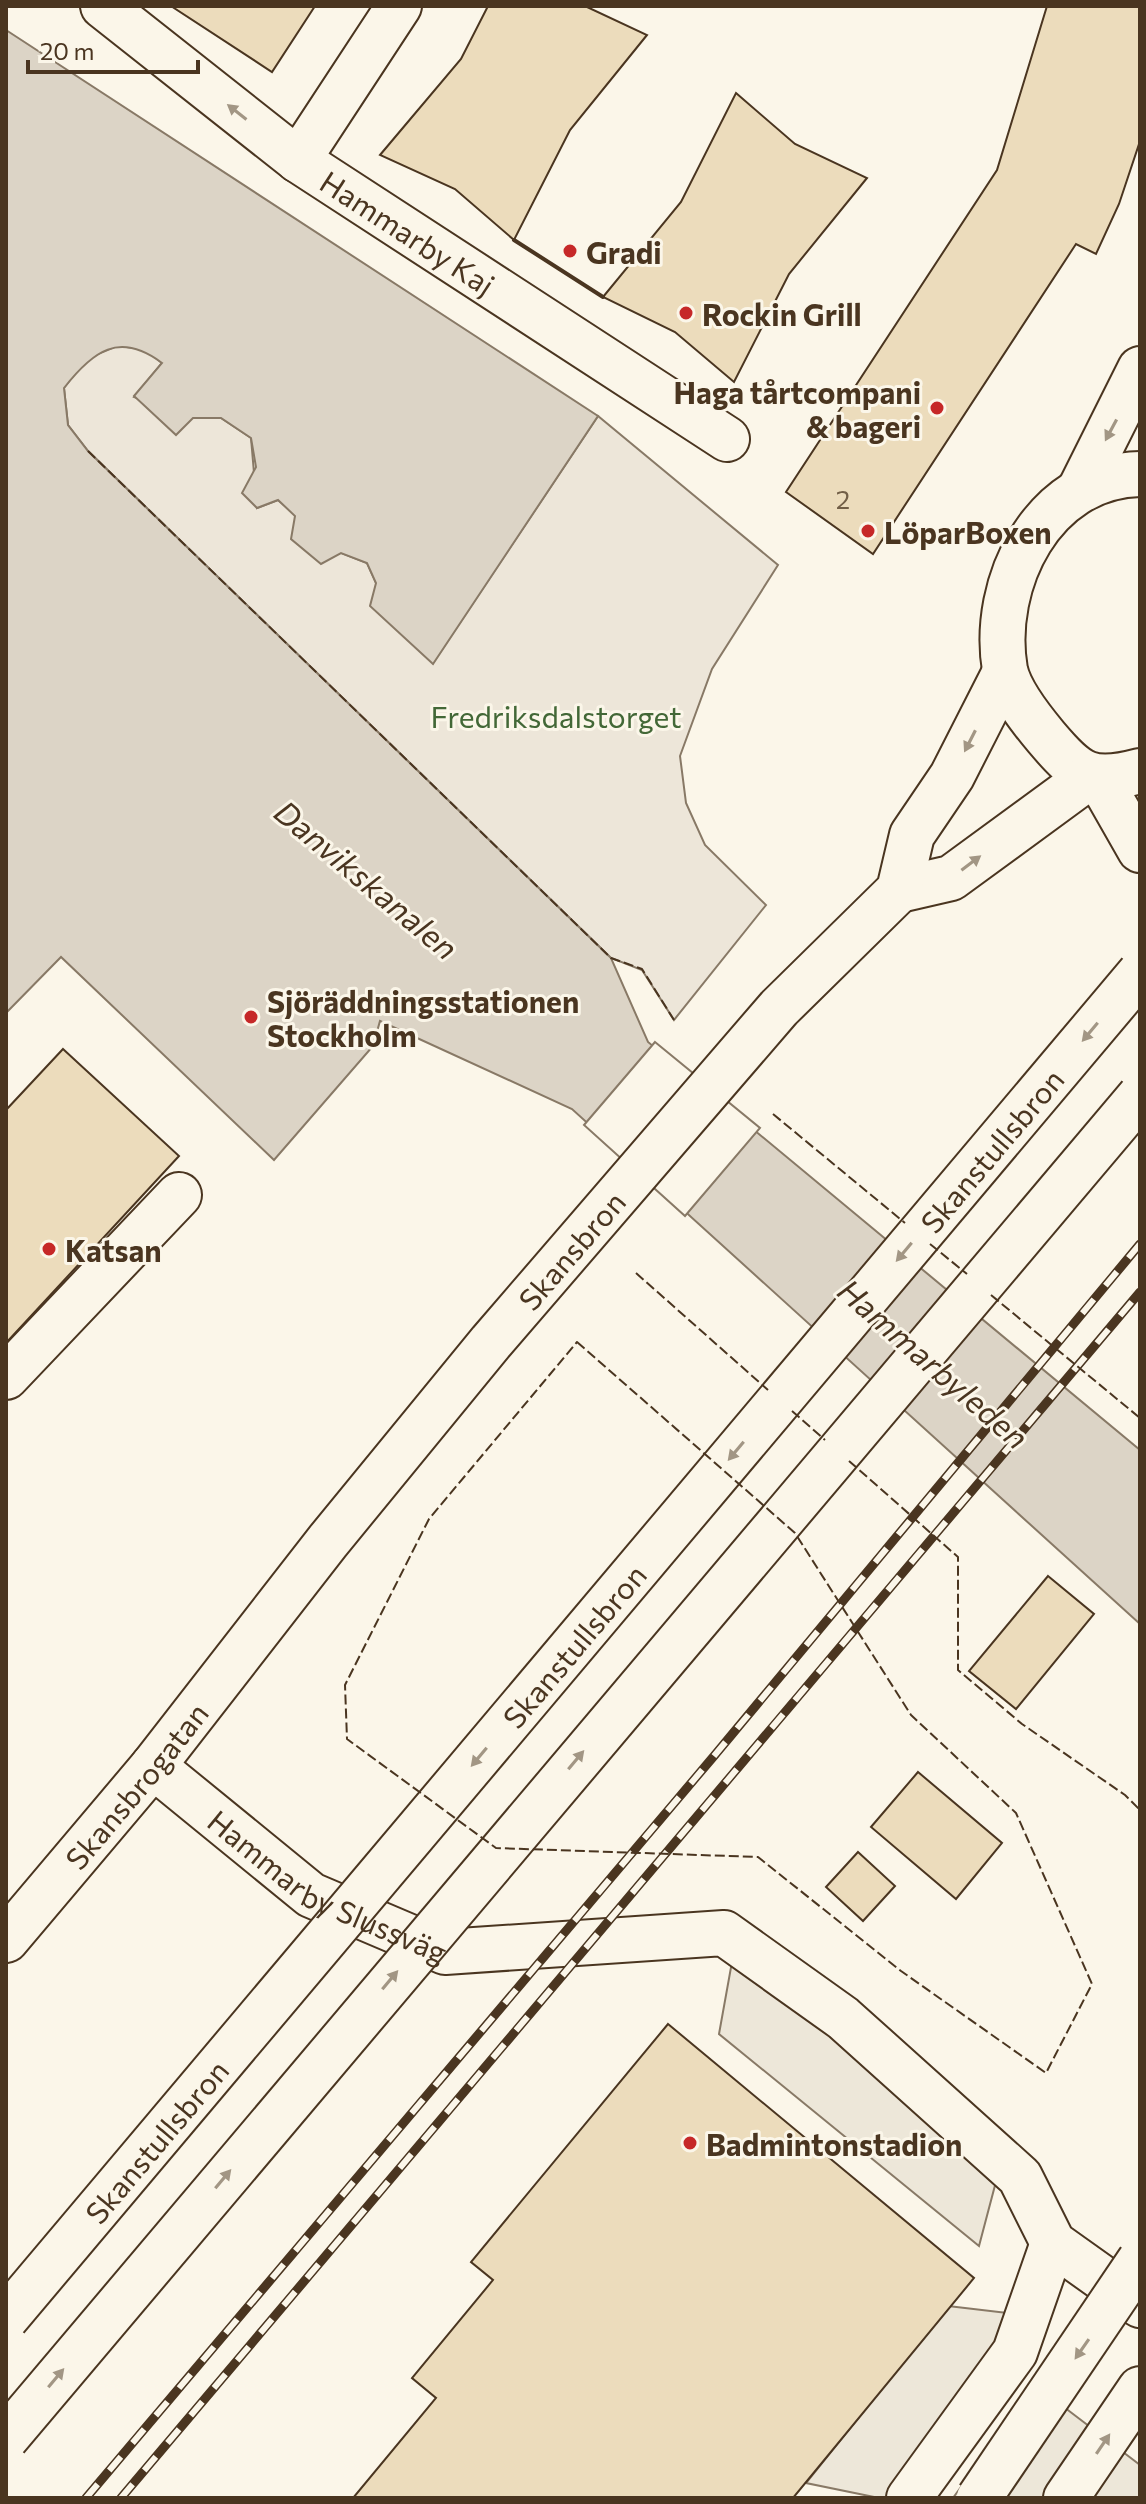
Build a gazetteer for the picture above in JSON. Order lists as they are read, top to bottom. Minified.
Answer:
{"streets":{"main road":["Hammarby Kaj","Skanstullsbron","Skansbron","Skansbrogatan","Hammarby Slussväg"]},"crossings":[["Skansbron","Skansbrogatan"],["Skansbrogatan","Hammarby Slussväg"]],"water":["Danvikskanalen","Hammarbyleden"],"parks":["Fredriksdalstorget"],"places":["Gradi","Rockin Grill","Haga tårtcompani & bageri","LöparBoxen","Sjöräddningsstationen Stockholm","Katsan","Badmintonstadion"],"house_numbers":["2"],"scale_bar":"20 m"}
